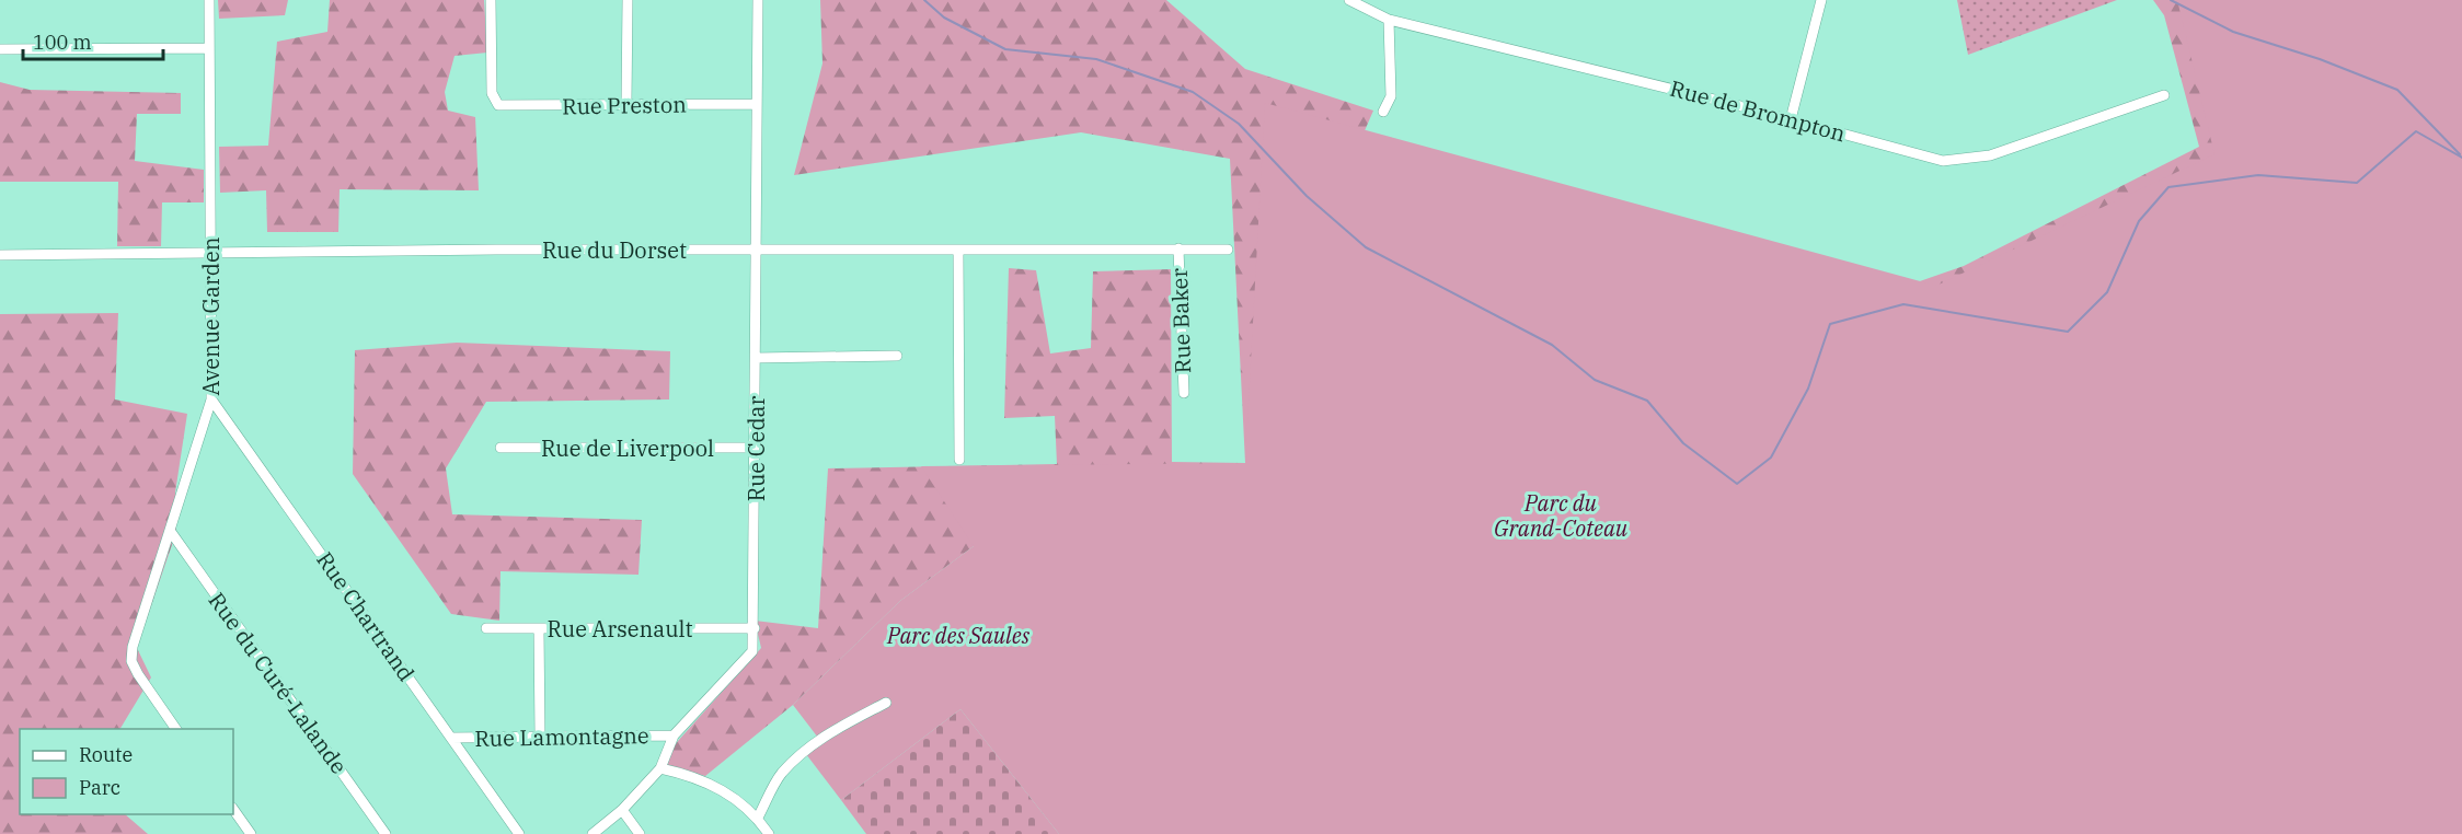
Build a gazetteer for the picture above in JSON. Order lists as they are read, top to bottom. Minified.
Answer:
{"streets":{"street":["Rue Preston","Rue de Brompton","Rue du Dorset","Avenue Garden","Rue Baker","Rue de Liverpool","Rue Cedar","Rue Chartrand","Rue Arsenault","Rue du Curé-Lalande","Rue Lamontagne"]},"crossings":[["Rue Preston","Rue Cedar"],["Rue du Dorset","Avenue Garden"],["Rue du Dorset","Rue Baker"],["Rue du Dorset","Rue Cedar"],["Avenue Garden","Rue Chartrand"],["Avenue Garden","Rue du Curé-Lalande"],["Rue de Liverpool","Rue Cedar"],["Rue Cedar","Rue Arsenault"],["Rue Cedar","Rue Lamontagne"],["Rue Chartrand","Rue Lamontagne"]],"parks":["Parc du Grand-Coteau","Parc des Saules"],"legend":["Route","Parc"],"scale_bar":"100 m"}
